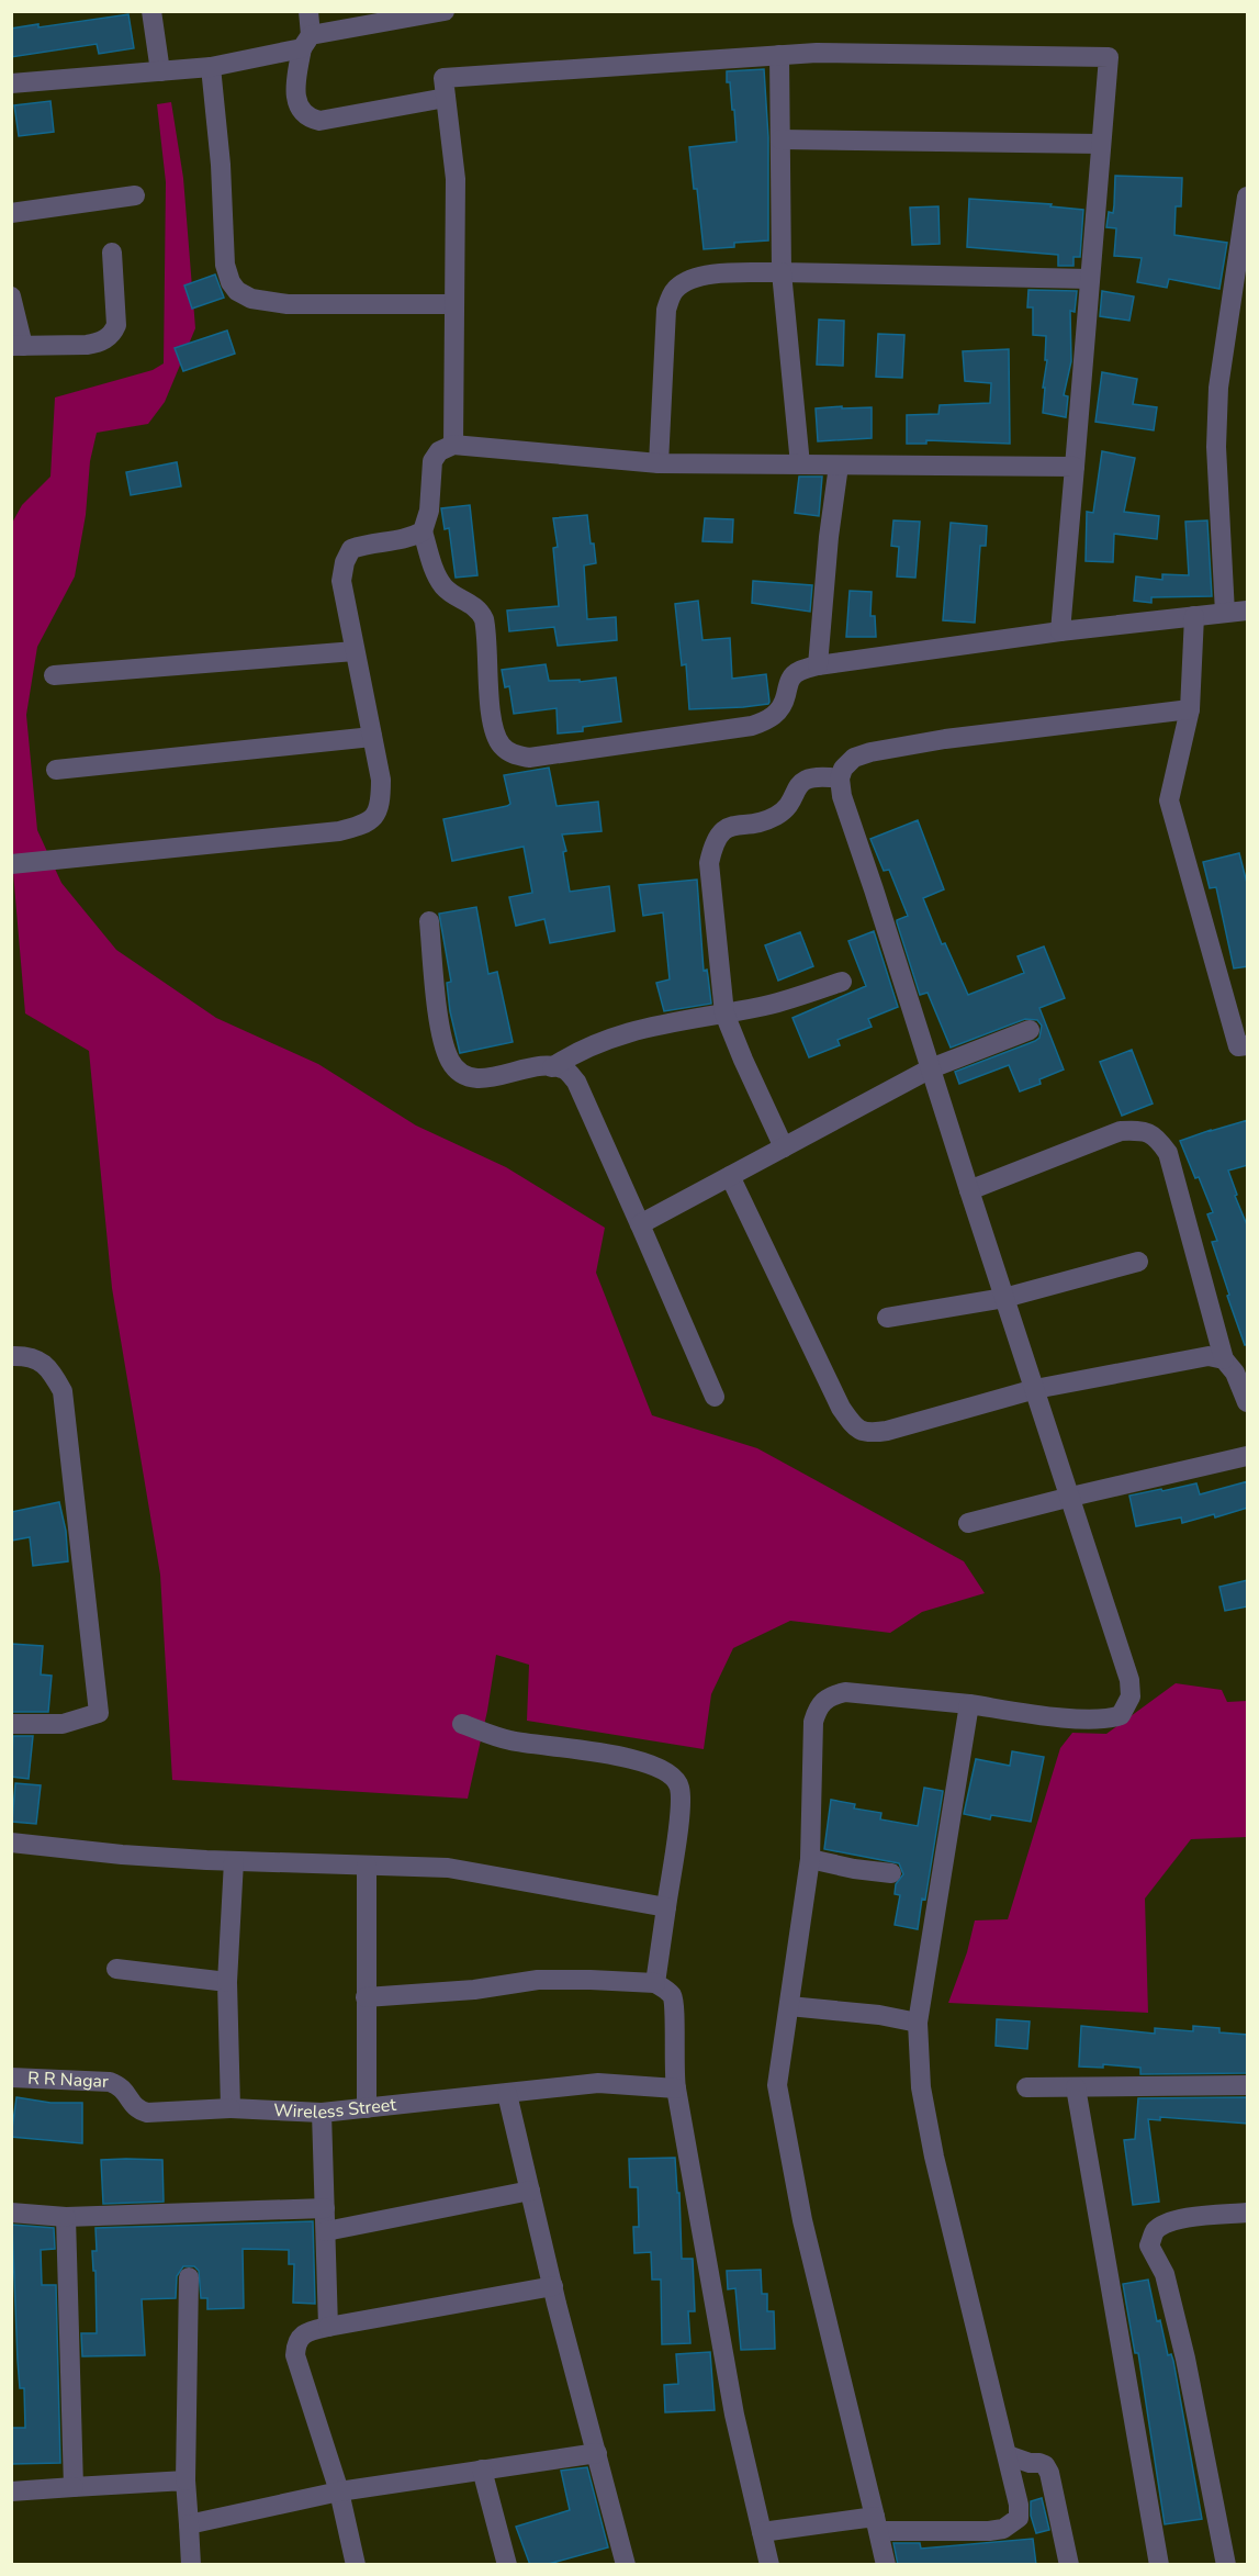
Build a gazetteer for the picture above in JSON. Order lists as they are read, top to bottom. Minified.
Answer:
{"streets":{"street":["R R Nagar","Wireless Street"]},"crossings":[["R R Nagar","Wireless Street"]]}
